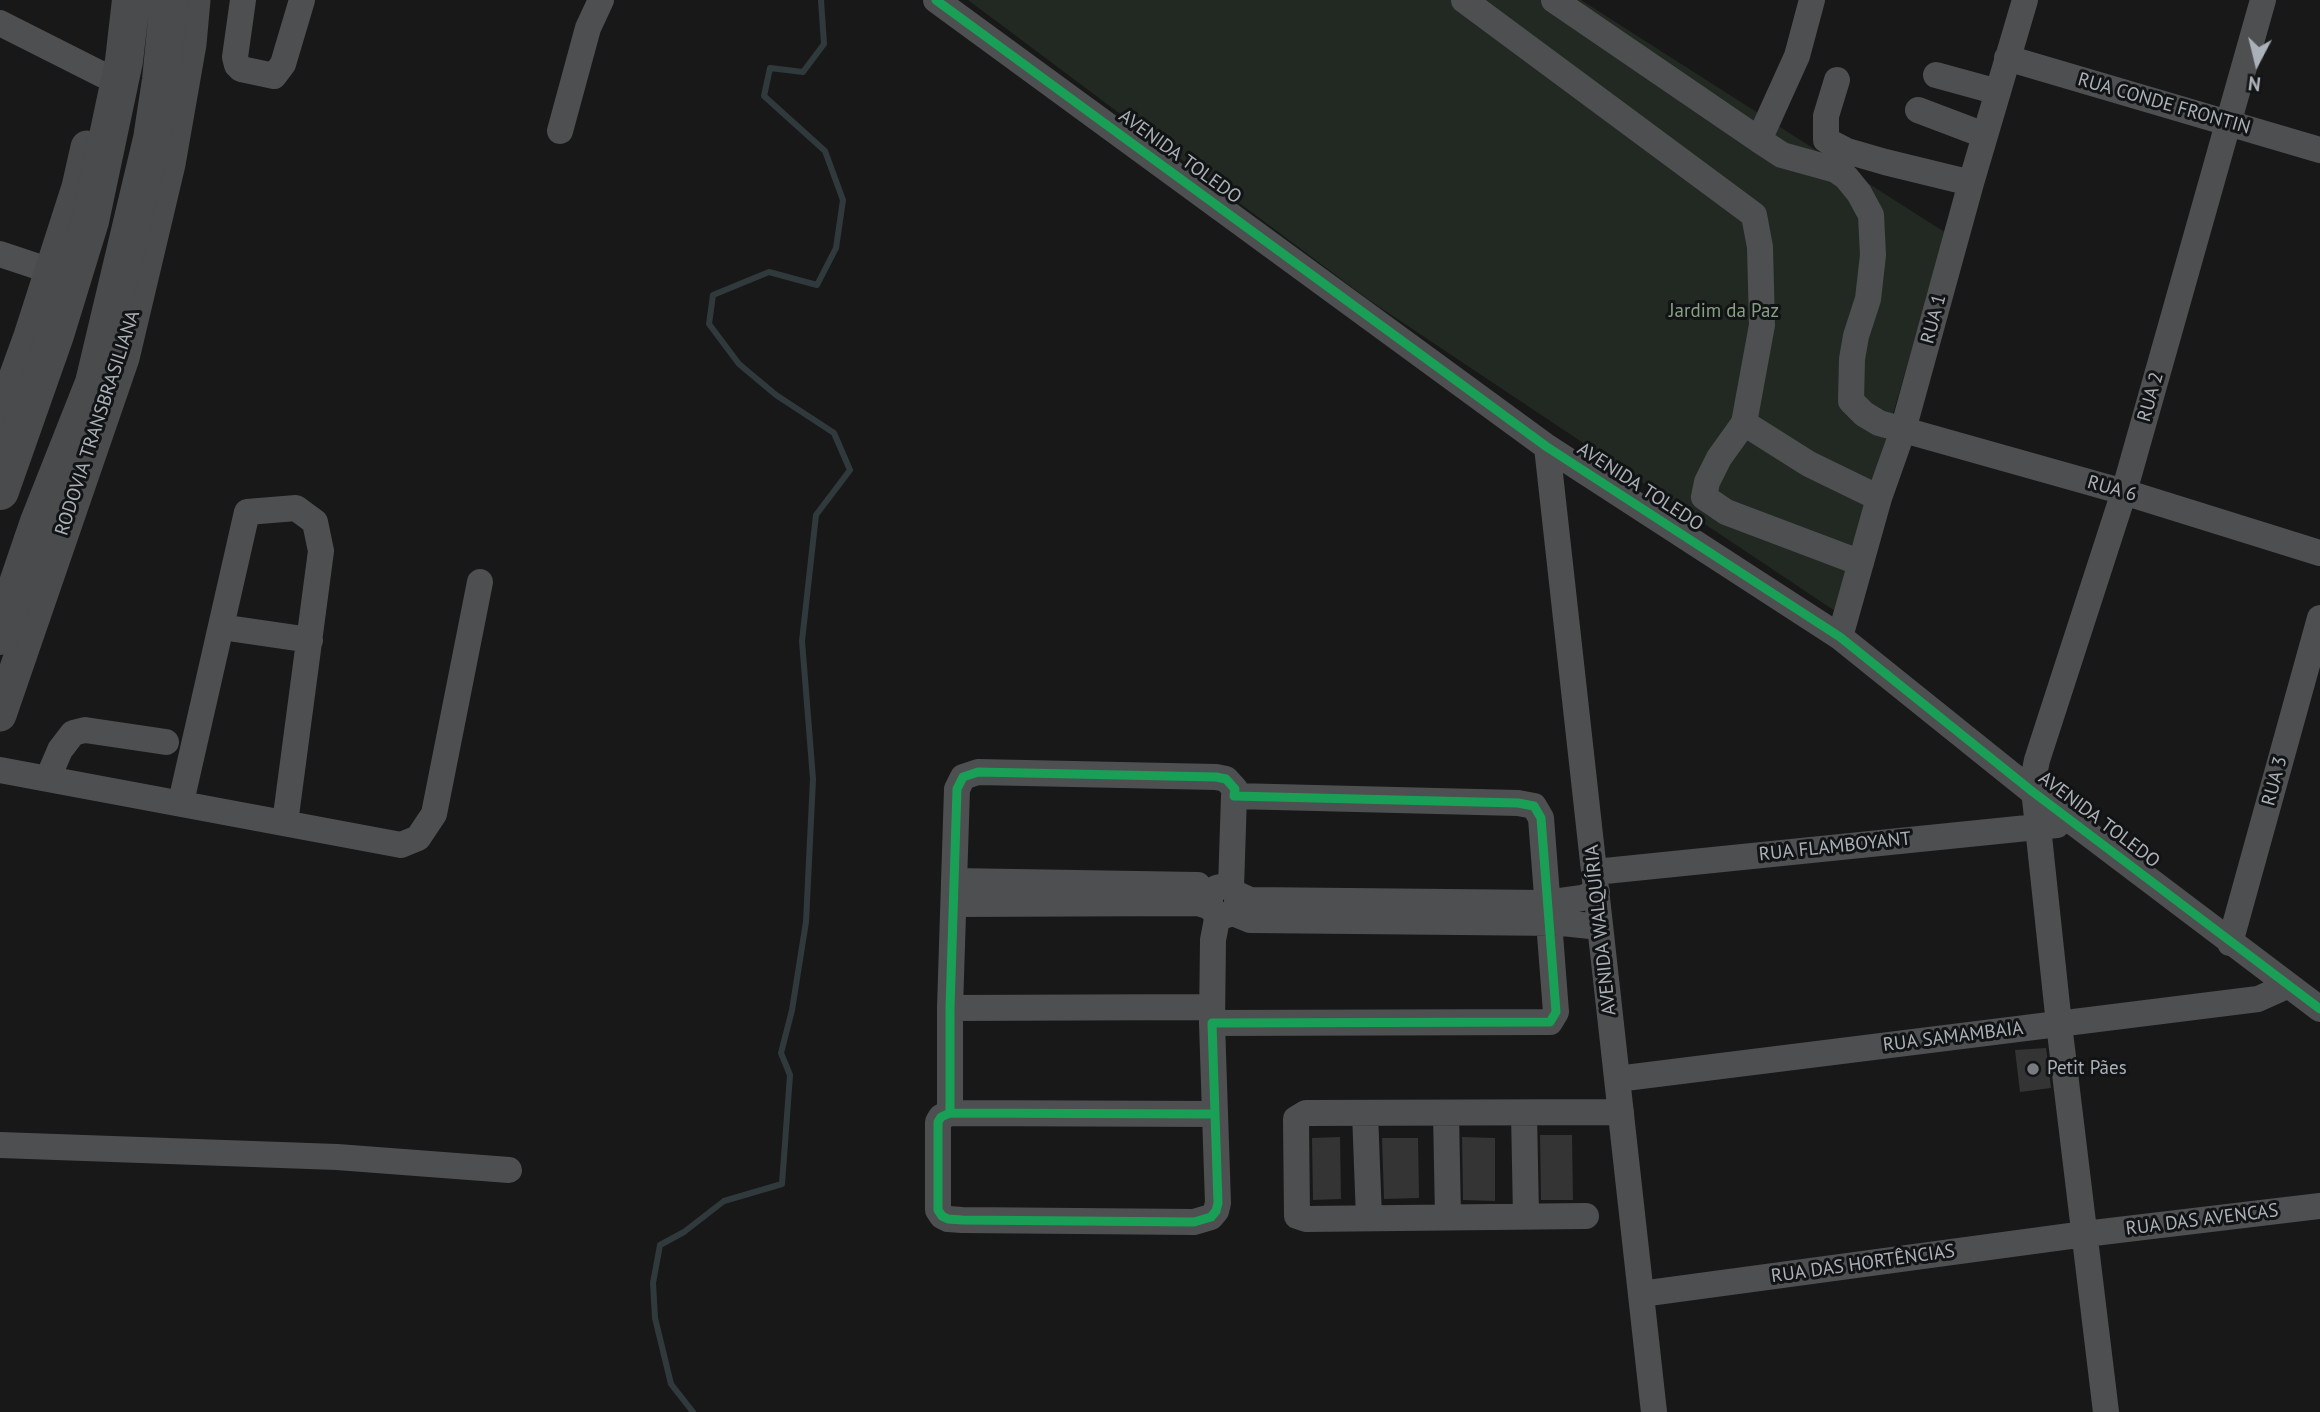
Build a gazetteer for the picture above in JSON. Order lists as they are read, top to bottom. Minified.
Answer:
{"streets":{"highway":["RODOVIA TRANSBRASILIANA"],"street":["RUA CONDE FRONTIN","AVENIDA TOLEDO","RUA 1","RUA 2","RUA 6","RUA 3","RUA FLAMBOYANT","AVENIDA WALQUÍRIA","RUA SAMAMBAIA","RUA DAS AVENCAS","RUA DAS HORTÊNCIAS"]},"crossings":[["RUA CONDE FRONTIN","RUA 1"],["RUA CONDE FRONTIN","RUA 2"],["AVENIDA TOLEDO","RUA 1"],["AVENIDA TOLEDO","RUA 2"],["AVENIDA TOLEDO","RUA 3"],["AVENIDA TOLEDO","RUA FLAMBOYANT"],["AVENIDA TOLEDO","AVENIDA WALQUÍRIA"],["AVENIDA TOLEDO","RUA SAMAMBAIA"],["RUA 1","RUA 6"],["RUA 2","RUA 6"],["RUA 2","RUA FLAMBOYANT"],["RUA 2","RUA SAMAMBAIA"],["RUA 2","RUA DAS AVENCAS"],["RUA 2","RUA DAS HORTÊNCIAS"],["RUA FLAMBOYANT","AVENIDA WALQUÍRIA"],["AVENIDA WALQUÍRIA","RUA SAMAMBAIA"],["AVENIDA WALQUÍRIA","RUA DAS HORTÊNCIAS"],["RUA DAS AVENCAS","RUA DAS HORTÊNCIAS"]],"parks":["Jardim da Paz"],"places":["Petit Pães"],"north":"bottom"}
